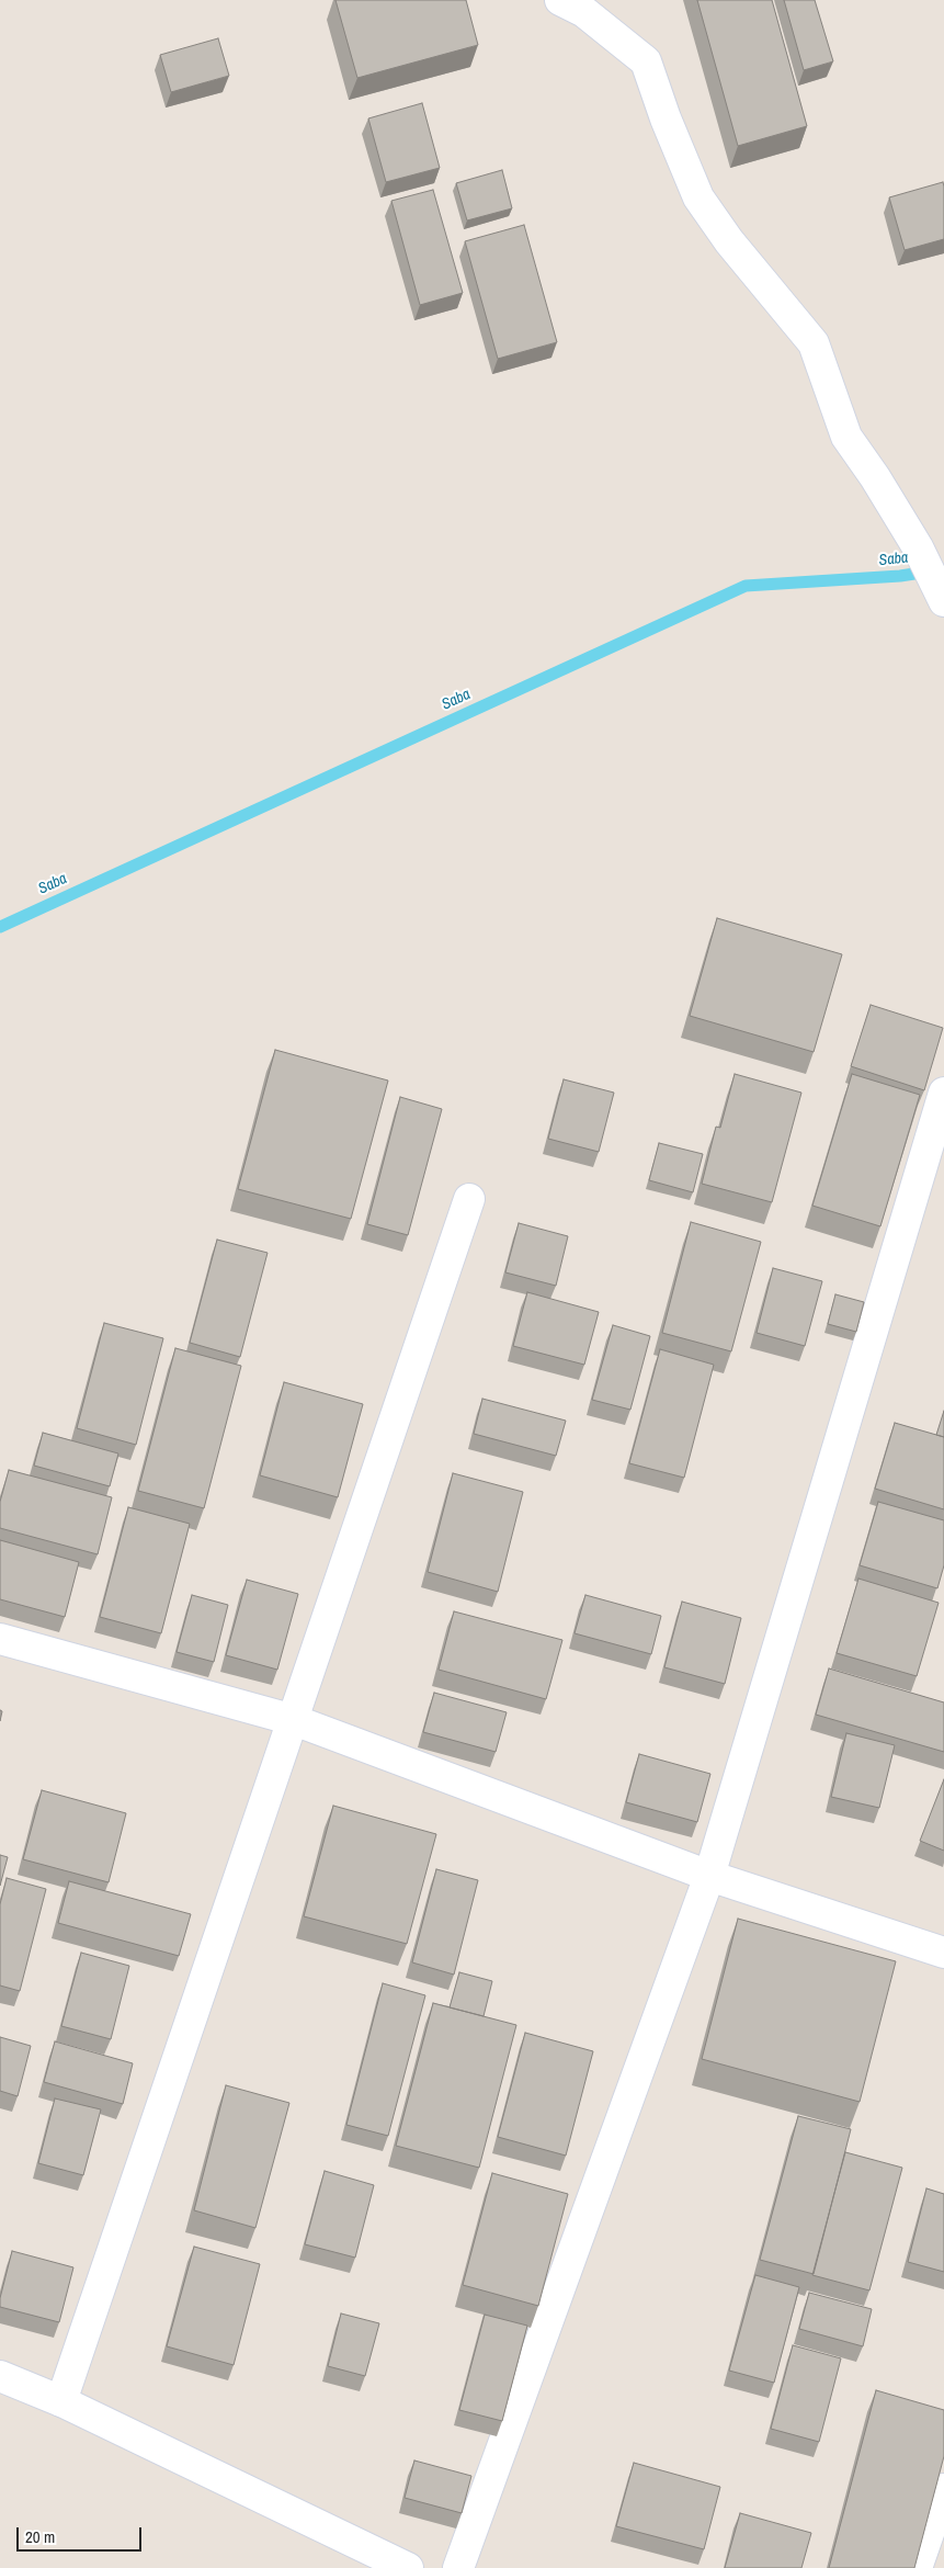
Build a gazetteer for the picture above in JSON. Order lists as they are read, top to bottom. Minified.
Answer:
{"water":["Saba"],"scale_bar":"20 m"}
